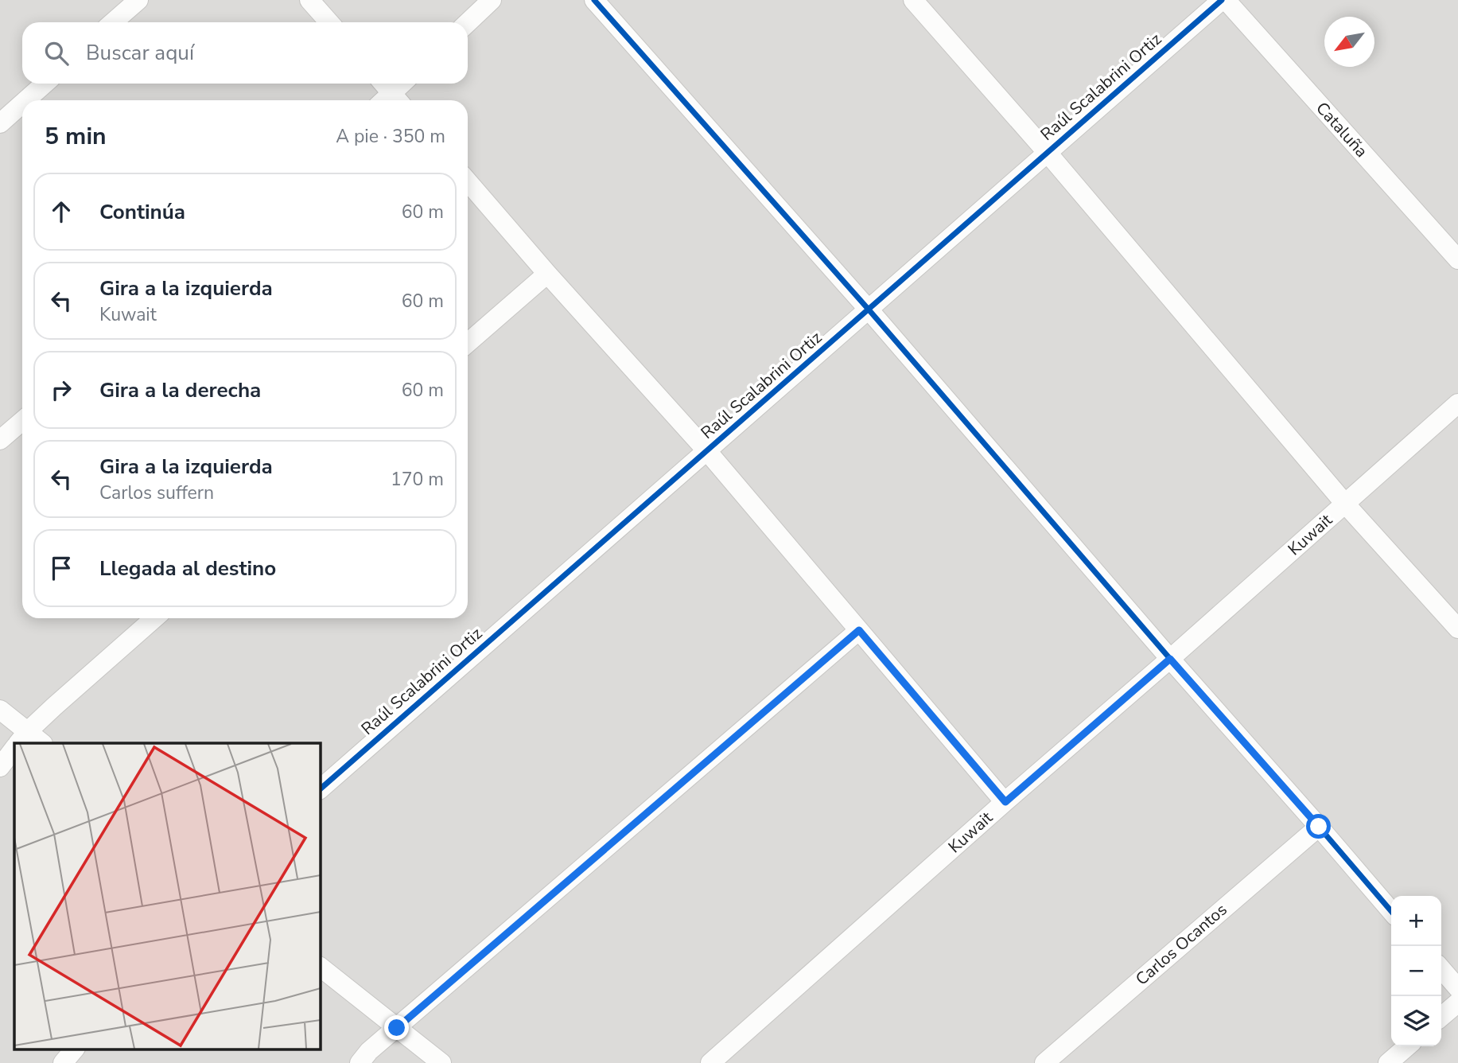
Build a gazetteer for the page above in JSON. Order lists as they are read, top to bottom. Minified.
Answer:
{"streets":{"street":["Raúl Scalabrini Ortiz","Cataluña","Kuwait","Carlos Ocantos"]},"crossings":[["Raúl Scalabrini Ortiz","Cataluña"]],"north":"bottom left","page":{"search":"Buscar aquí","heading":["5 min","A pie · 350 m"],"list":[["Continúa","60 m"],["Gira a la izquierda","Kuwait","60 m"],["Gira a la derecha","60 m"],["Gira a la izquierda","Carlos suffern","170 m"],"Llegada al destino"],"map_buttons":["+","−"]}}
